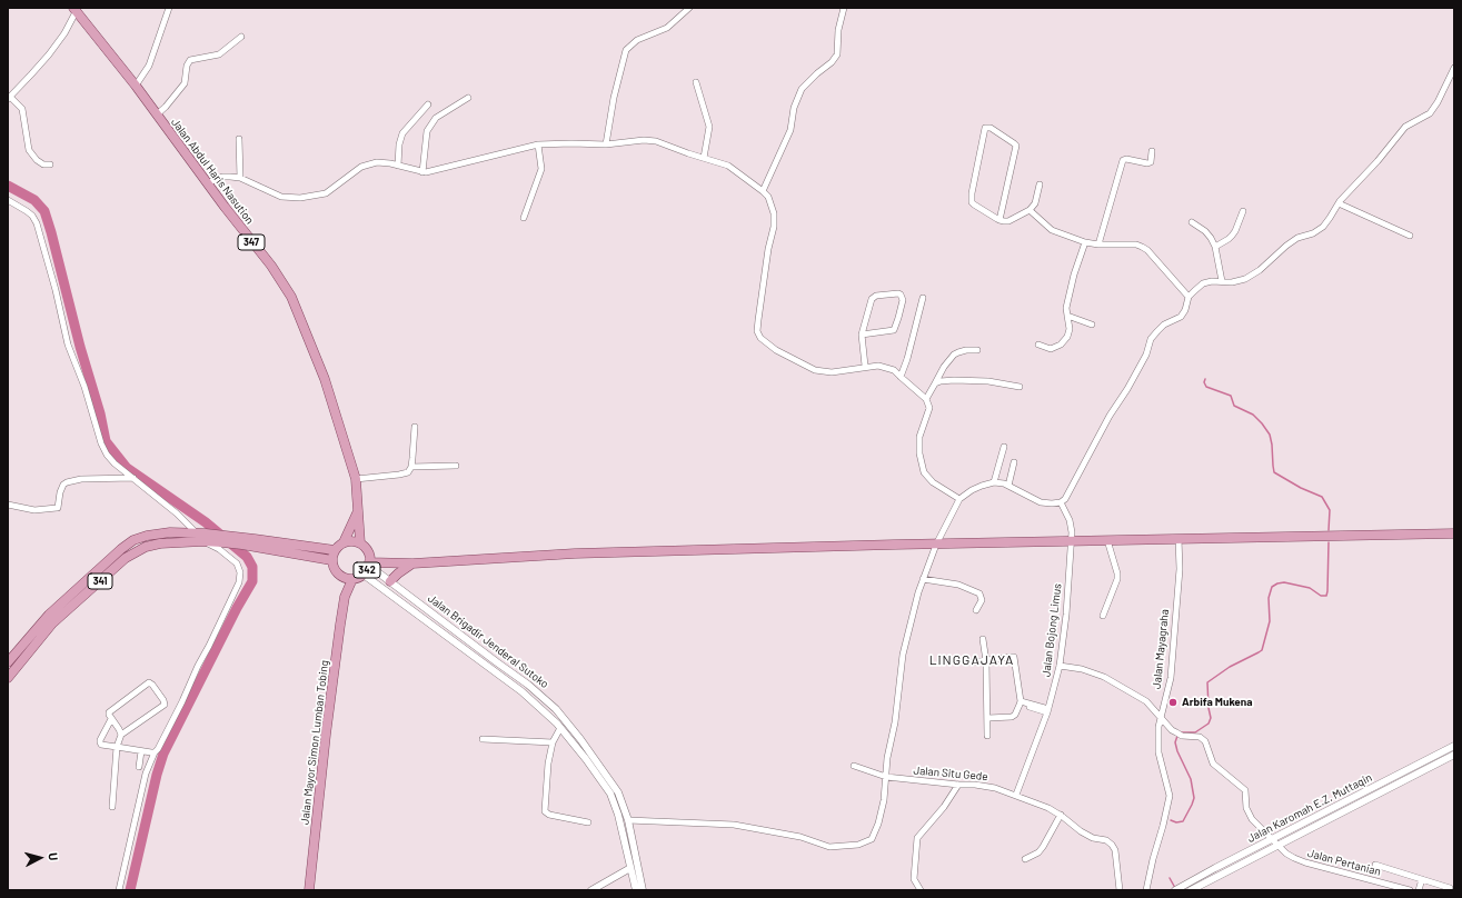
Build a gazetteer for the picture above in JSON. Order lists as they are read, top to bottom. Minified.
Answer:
{"streets":{"main road":["Jalan Abdul Haris Nasution","347","342","341","Jalan Mayor Simon Lumban Tobing"],"street":["Jalan Bojong Limus","Jalan Brigadir Jenderal Sutoko","Jalan Mayagraha","Jalan Situ Gede","Jalan Karomah E.Z. Muttaqin","Jalan Pertanian"]},"crossings":[["Jalan Abdul Haris Nasution","342"],["Jalan Abdul Haris Nasution","341"],["Jalan Abdul Haris Nasution","Jalan Brigadir Jenderal Sutoko"],["Jalan Abdul Haris Nasution","Jalan Mayor Simon Lumban Tobing"],["342","341"],["342","Jalan Brigadir Jenderal Sutoko"],["342","Jalan Mayor Simon Lumban Tobing"],["341","Jalan Brigadir Jenderal Sutoko"],["341","Jalan Mayor Simon Lumban Tobing"],["Jalan Bojong Limus","Jalan Situ Gede"],["Jalan Brigadir Jenderal Sutoko","Jalan Mayor Simon Lumban Tobing"],["Jalan Mayagraha","Jalan Pertanian"],["Jalan Karomah E.Z. Muttaqin","Jalan Pertanian"]],"districts":["LINGGAJAYA"],"places":["Arbifa Mukena"],"north":"right"}
